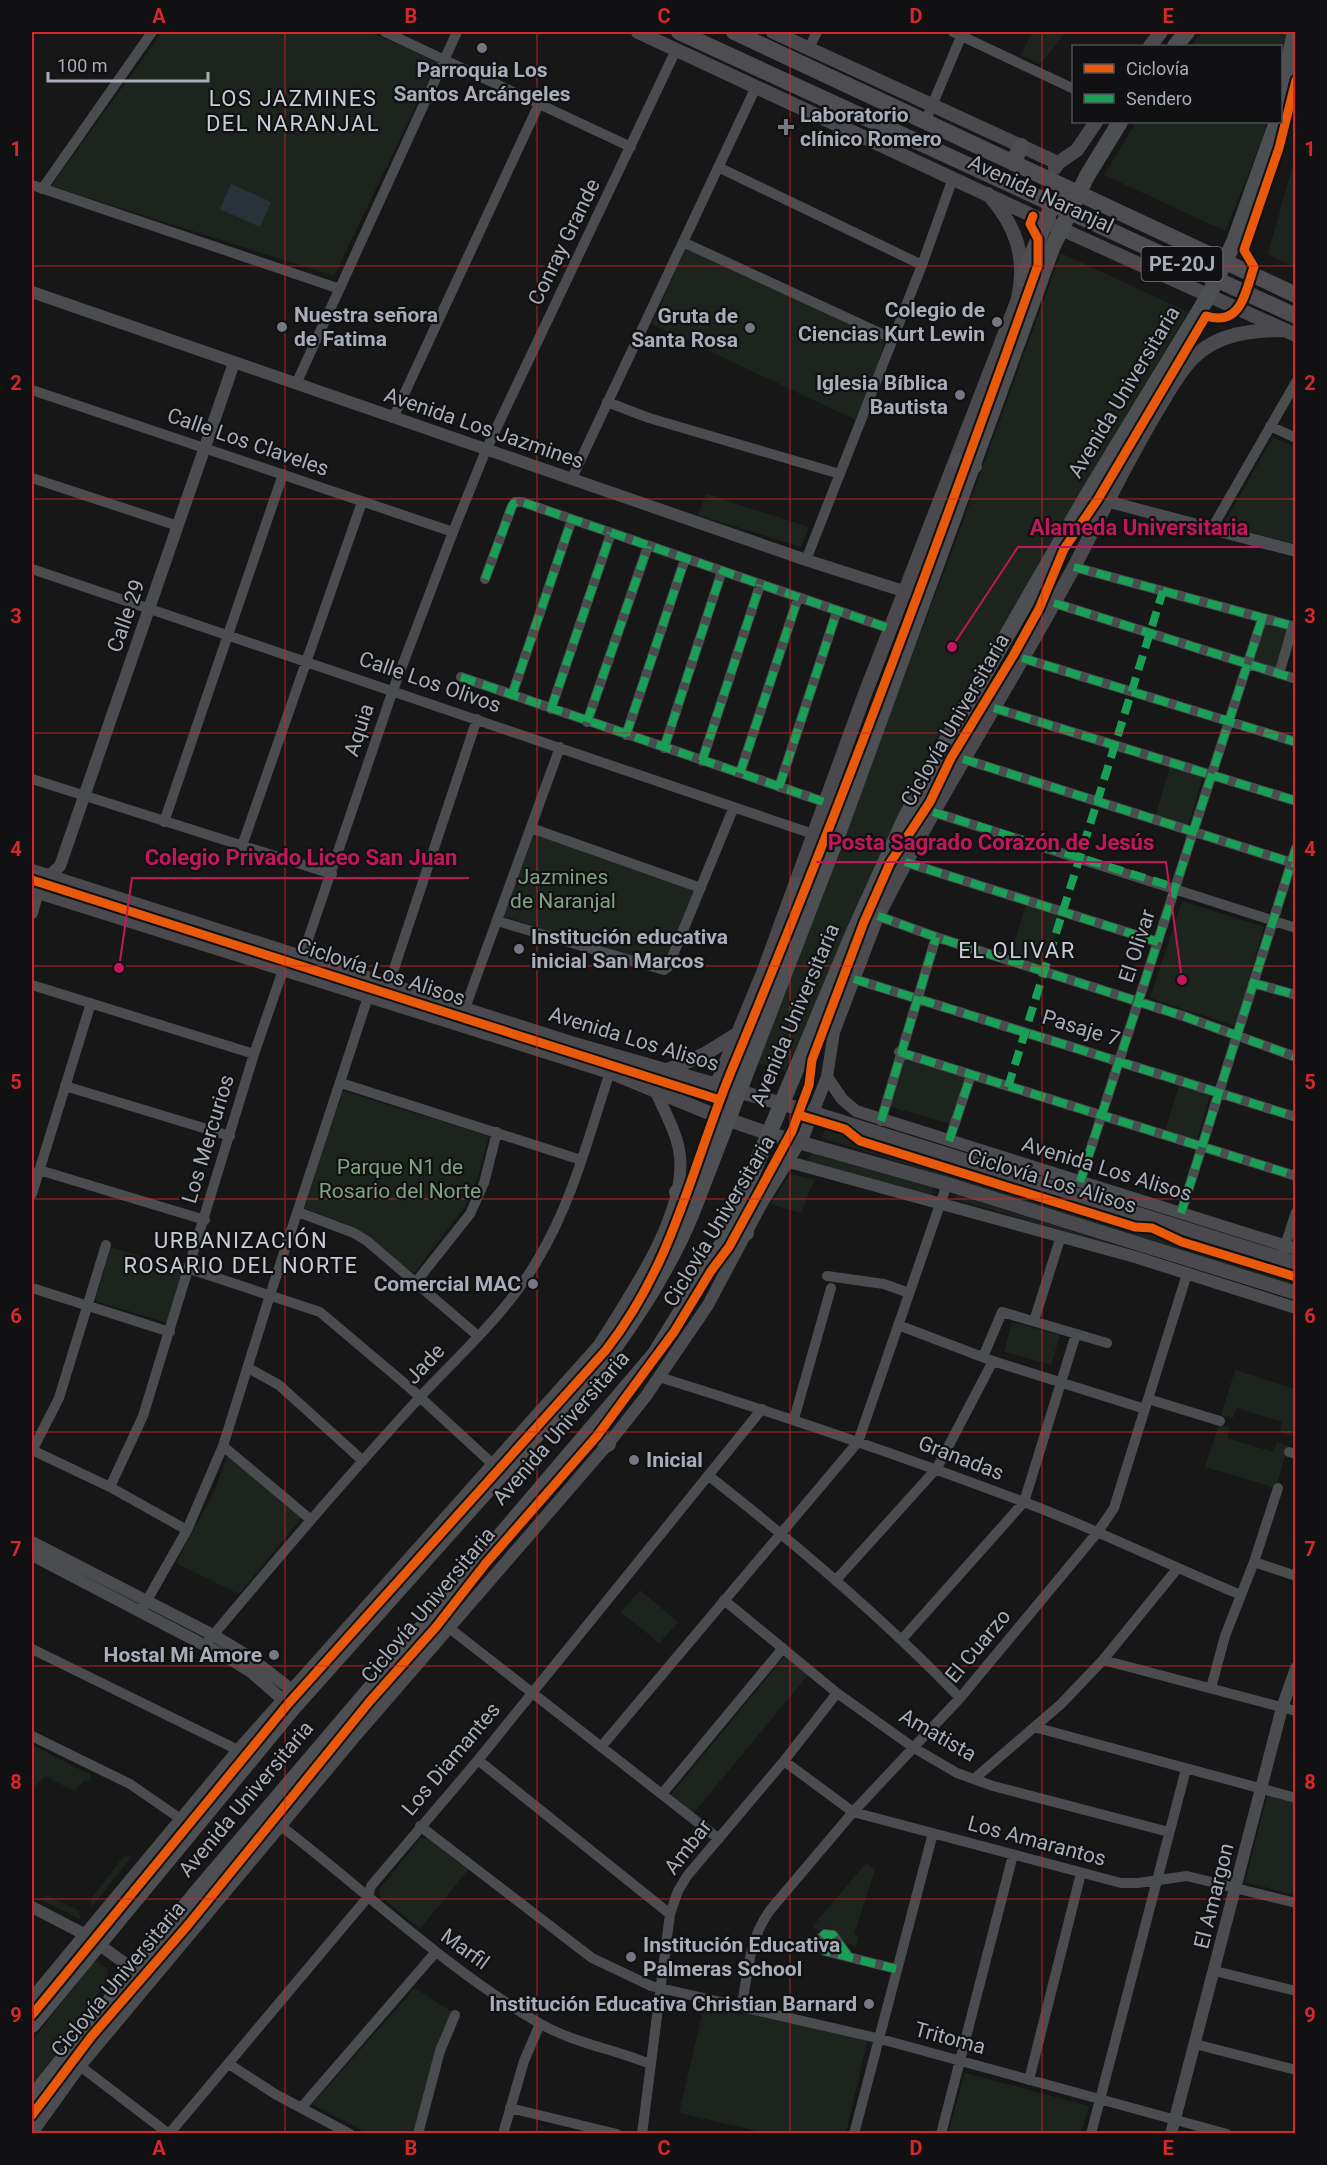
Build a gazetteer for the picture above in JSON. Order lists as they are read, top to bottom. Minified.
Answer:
{"streets":{"highway":["Avenida Naranjal","PE-20J"],"main road":["Avenida Universitaria","Avenida Los Alisos"],"street":["Conray Grande","Avenida Los Jazmines","Calle Los Claveles","Calle 29","Calle Los Olivos","Aquia","El Olivar","Pasaje 7","Los Mercurios","Jade","Granadas","El Cuarzo","Amatista","Los Diamantes","Los Amarantos","Ambar","El Amargon","Marfil","Tritoma"],"cycle path":["Ciclovía Universitaria","Ciclovía Los Alisos"]},"crossings":[["Avenida Naranjal","Conray Grande"],["Avenida Naranjal","Avenida Universitaria"],["Conray Grande","Avenida Los Jazmines"],["Conray Grande","Aquia"],["Avenida Universitaria","Avenida Los Jazmines"],["Avenida Universitaria","Pasaje 7"],["Avenida Universitaria","Avenida Los Alisos"],["Avenida Universitaria","Granadas"],["Avenida Universitaria","Marfil"],["Avenida Los Jazmines","Calle 29"],["Avenida Los Jazmines","Aquia"],["Calle Los Claveles","Calle 29"],["Calle Los Claveles","Aquia"],["Calle 29","Calle Los Olivos"],["Calle 29","Avenida Los Alisos"],["Calle Los Olivos","Aquia"],["Aquia","Avenida Los Alisos"],["El Olivar","Pasaje 7"],["El Olivar","Avenida Los Alisos"],["Avenida Los Alisos","Los Mercurios"],["Avenida Los Alisos","Jade"],["Granadas","El Cuarzo"],["Granadas","Los Diamantes"],["El Cuarzo","Amatista"],["El Cuarzo","Los Amarantos"],["El Cuarzo","Tritoma"],["Amatista","Ambar"],["Los Diamantes","Marfil"],["Los Diamantes","Tritoma"],["Los Amarantos","Ambar"],["Los Amarantos","El Amargon"],["Ambar","Marfil"],["Ambar","Tritoma"],["El Amargon","Tritoma"]],"districts":["LOS JAZMINES DEL NARANJAL","EL OLIVAR","URBANIZACIÓN ROSARIO DEL NORTE"],"parks":["Jazmines de Naranjal","Parque N1 de Rosario del Norte"],"places":{"other":["Parroquia Los Santos Arcángeles","Colegio de Ciencias Kurt Lewin","Nuestra señora de Fatima","Gruta de Santa Rosa","Iglesia Bíblica Bautista","Alameda Universitaria","Institución educativa inicial San Marcos","Colegio Privado Liceo San Juan","Posta Sagrado Corazón de Jesús","Comercial MAC","Inicial","Hostal Mi Amore","Institución Educativa Palmeras School","Institución Educativa Christian Barnard"],"health":["Laboratorio clínico Romero"]},"legend":["Ciclovía","Sendero"],"scale_bar":"100 m","grid":{"columns":["A","B","C","D","E"],"rows":["1","2","3","4","5","6","7","8","9"]}}
